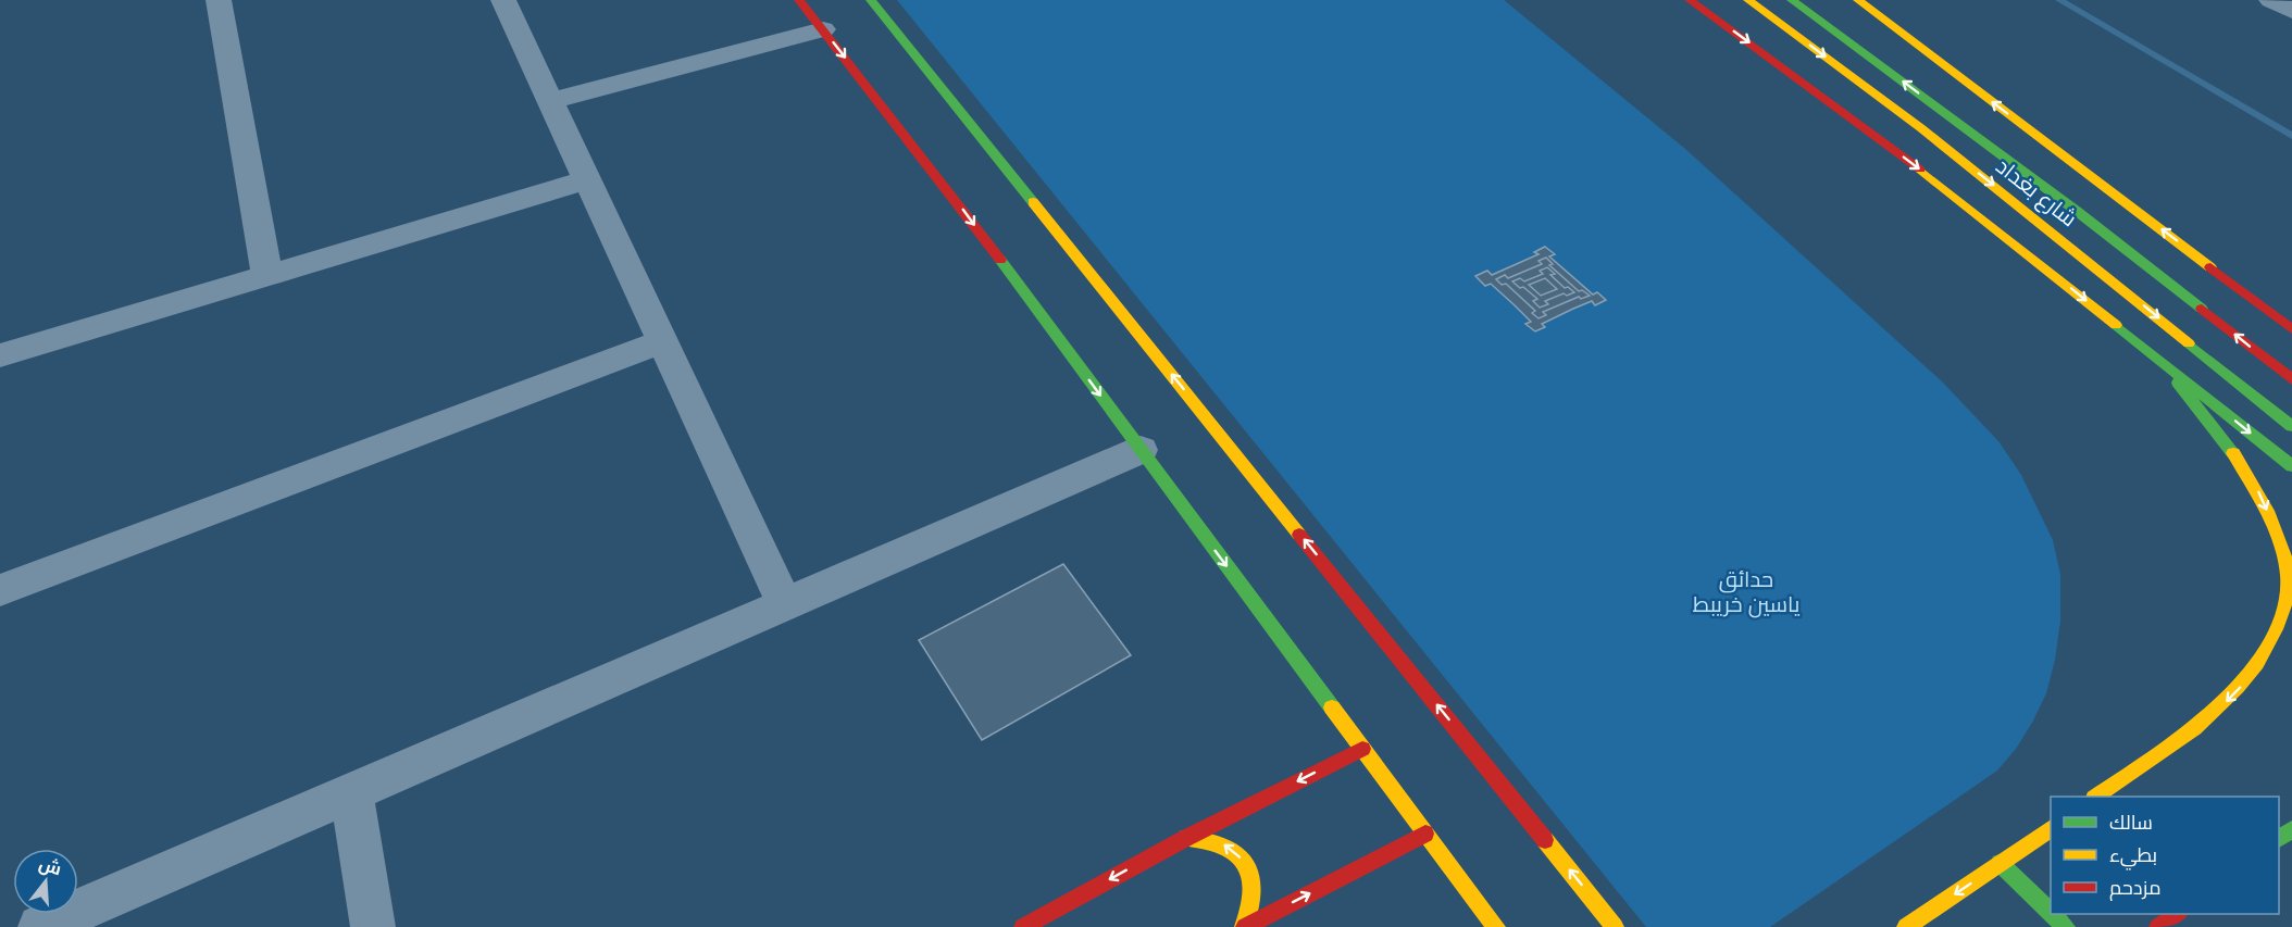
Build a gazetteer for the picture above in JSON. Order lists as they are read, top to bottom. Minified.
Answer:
{"streets":{"main road":["شارع بغداد"]},"parks":["حدائق ياسين خريبط"],"legend":["سالك","بطيء","مزدحم"],"north":"top"}
